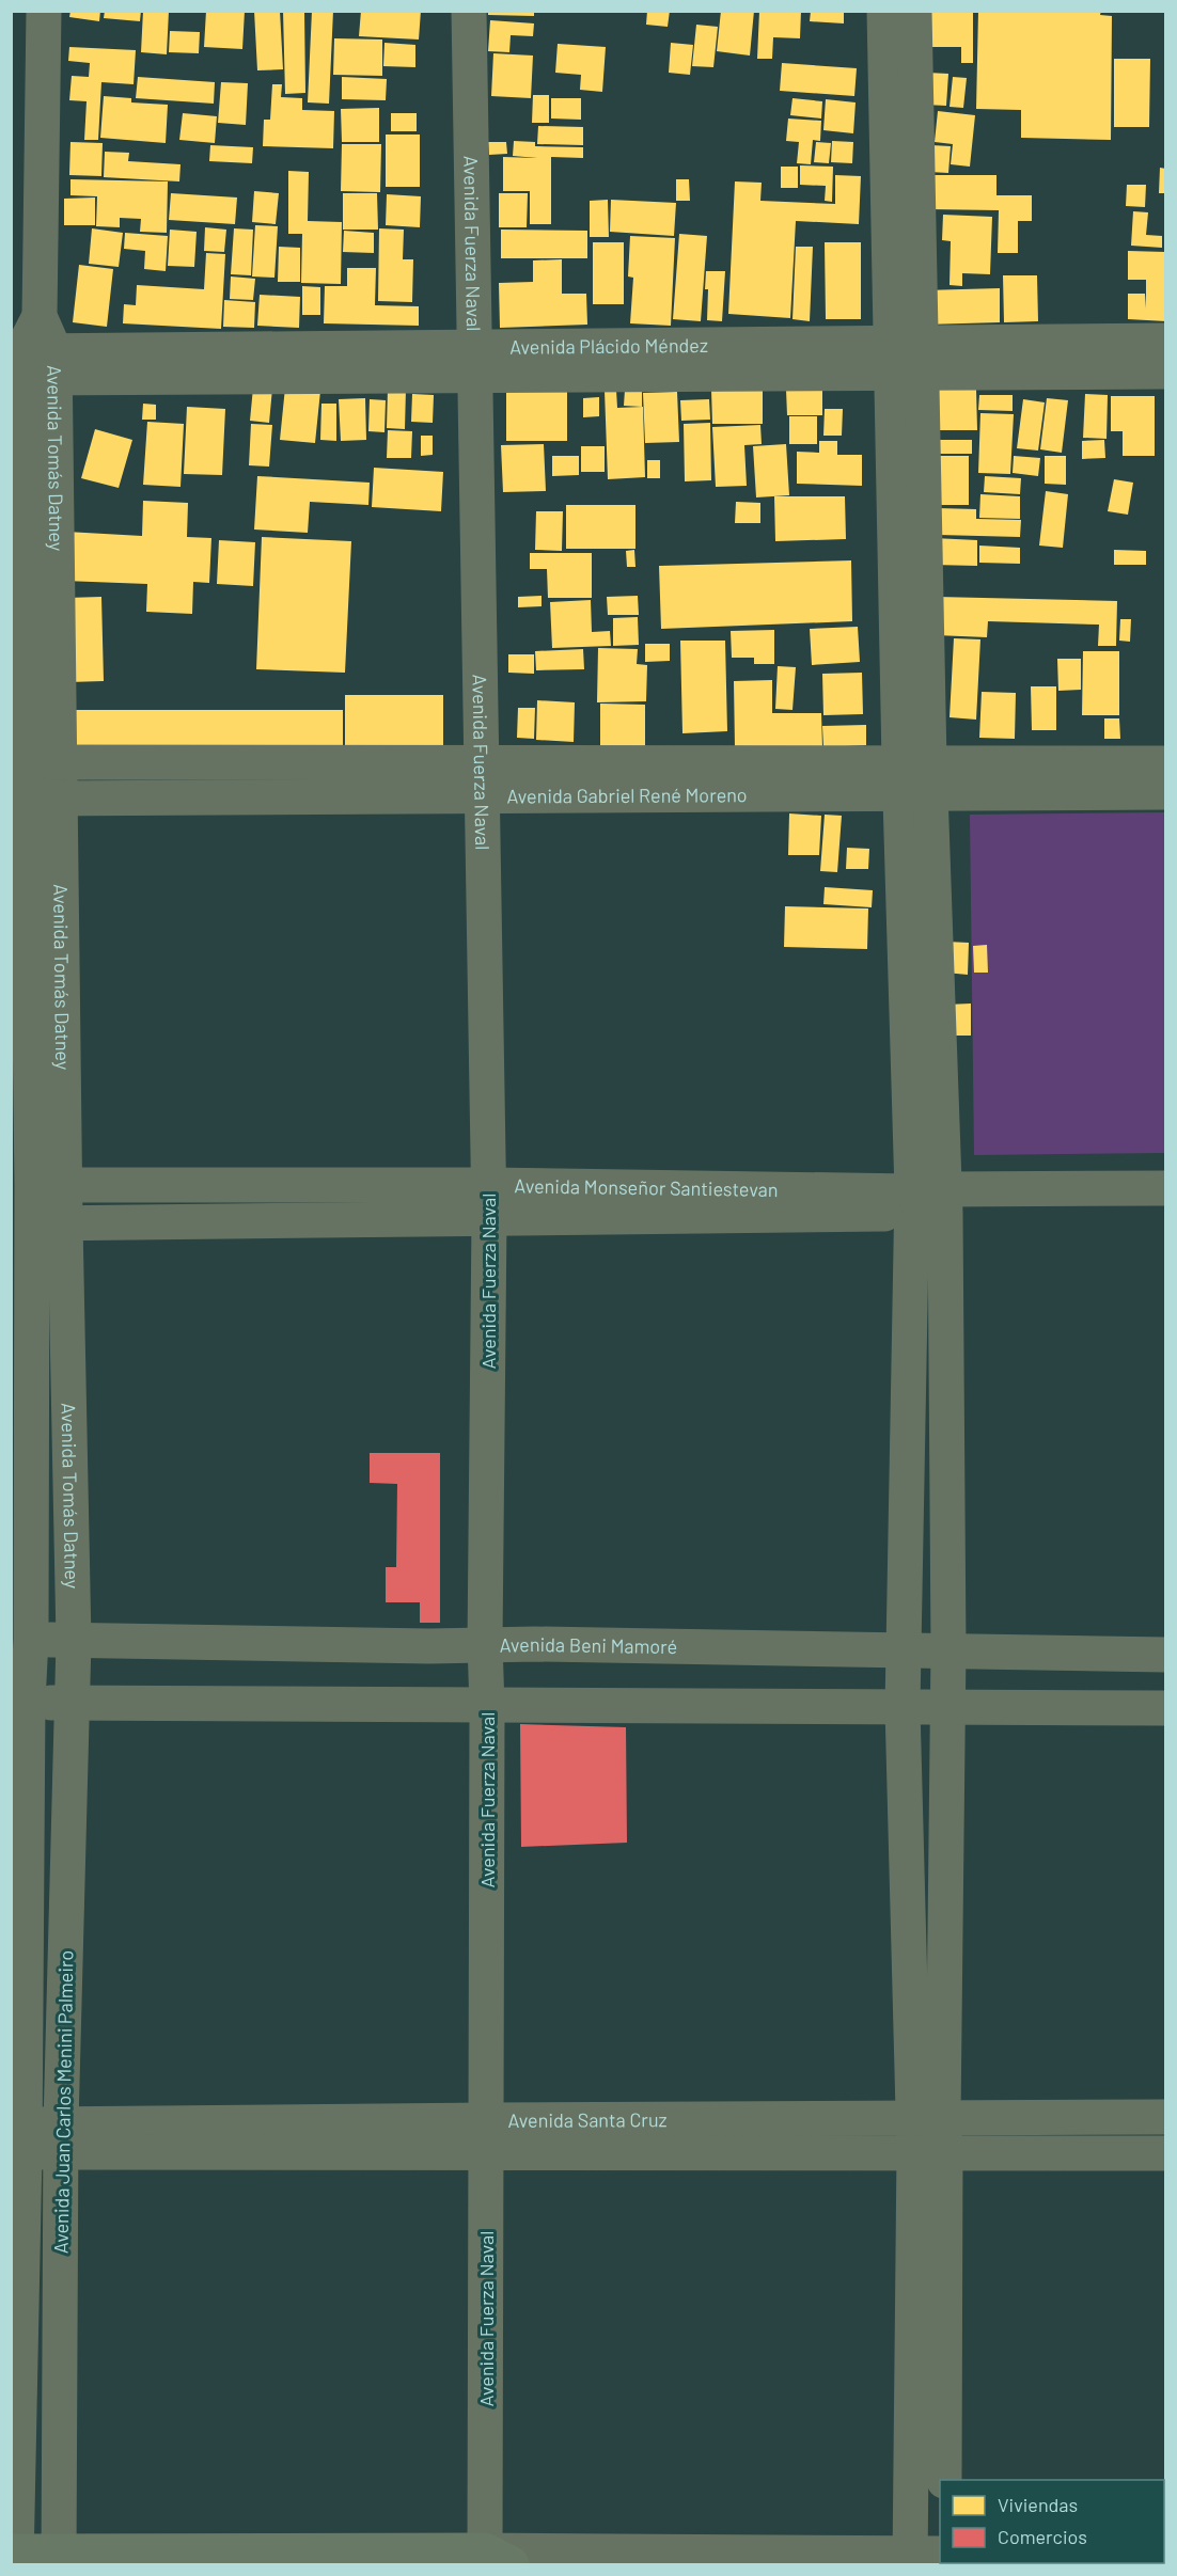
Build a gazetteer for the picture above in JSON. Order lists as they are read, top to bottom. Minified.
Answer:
{"streets":{"street":["Avenida Fuerza Naval","Avenida Plácido Méndez","Avenida Tomás Datney","Avenida Gabriel René Moreno","Avenida Monseñor Santiestevan","Avenida Beni Mamoré","Avenida Juan Carlos Menini Palmeiro","Avenida Santa Cruz"]},"crossings":[["Avenida Fuerza Naval","Avenida Plácido Méndez"],["Avenida Fuerza Naval","Avenida Gabriel René Moreno"],["Avenida Fuerza Naval","Avenida Monseñor Santiestevan"],["Avenida Fuerza Naval","Avenida Beni Mamoré"],["Avenida Fuerza Naval","Avenida Santa Cruz"],["Avenida Plácido Méndez","Avenida Tomás Datney"],["Avenida Tomás Datney","Avenida Gabriel René Moreno"],["Avenida Tomás Datney","Avenida Monseñor Santiestevan"],["Avenida Tomás Datney","Avenida Beni Mamoré"],["Avenida Tomás Datney","Avenida Juan Carlos Menini Palmeiro"],["Avenida Beni Mamoré","Avenida Juan Carlos Menini Palmeiro"],["Avenida Juan Carlos Menini Palmeiro","Avenida Santa Cruz"]],"legend":["Viviendas","Comercios"]}
